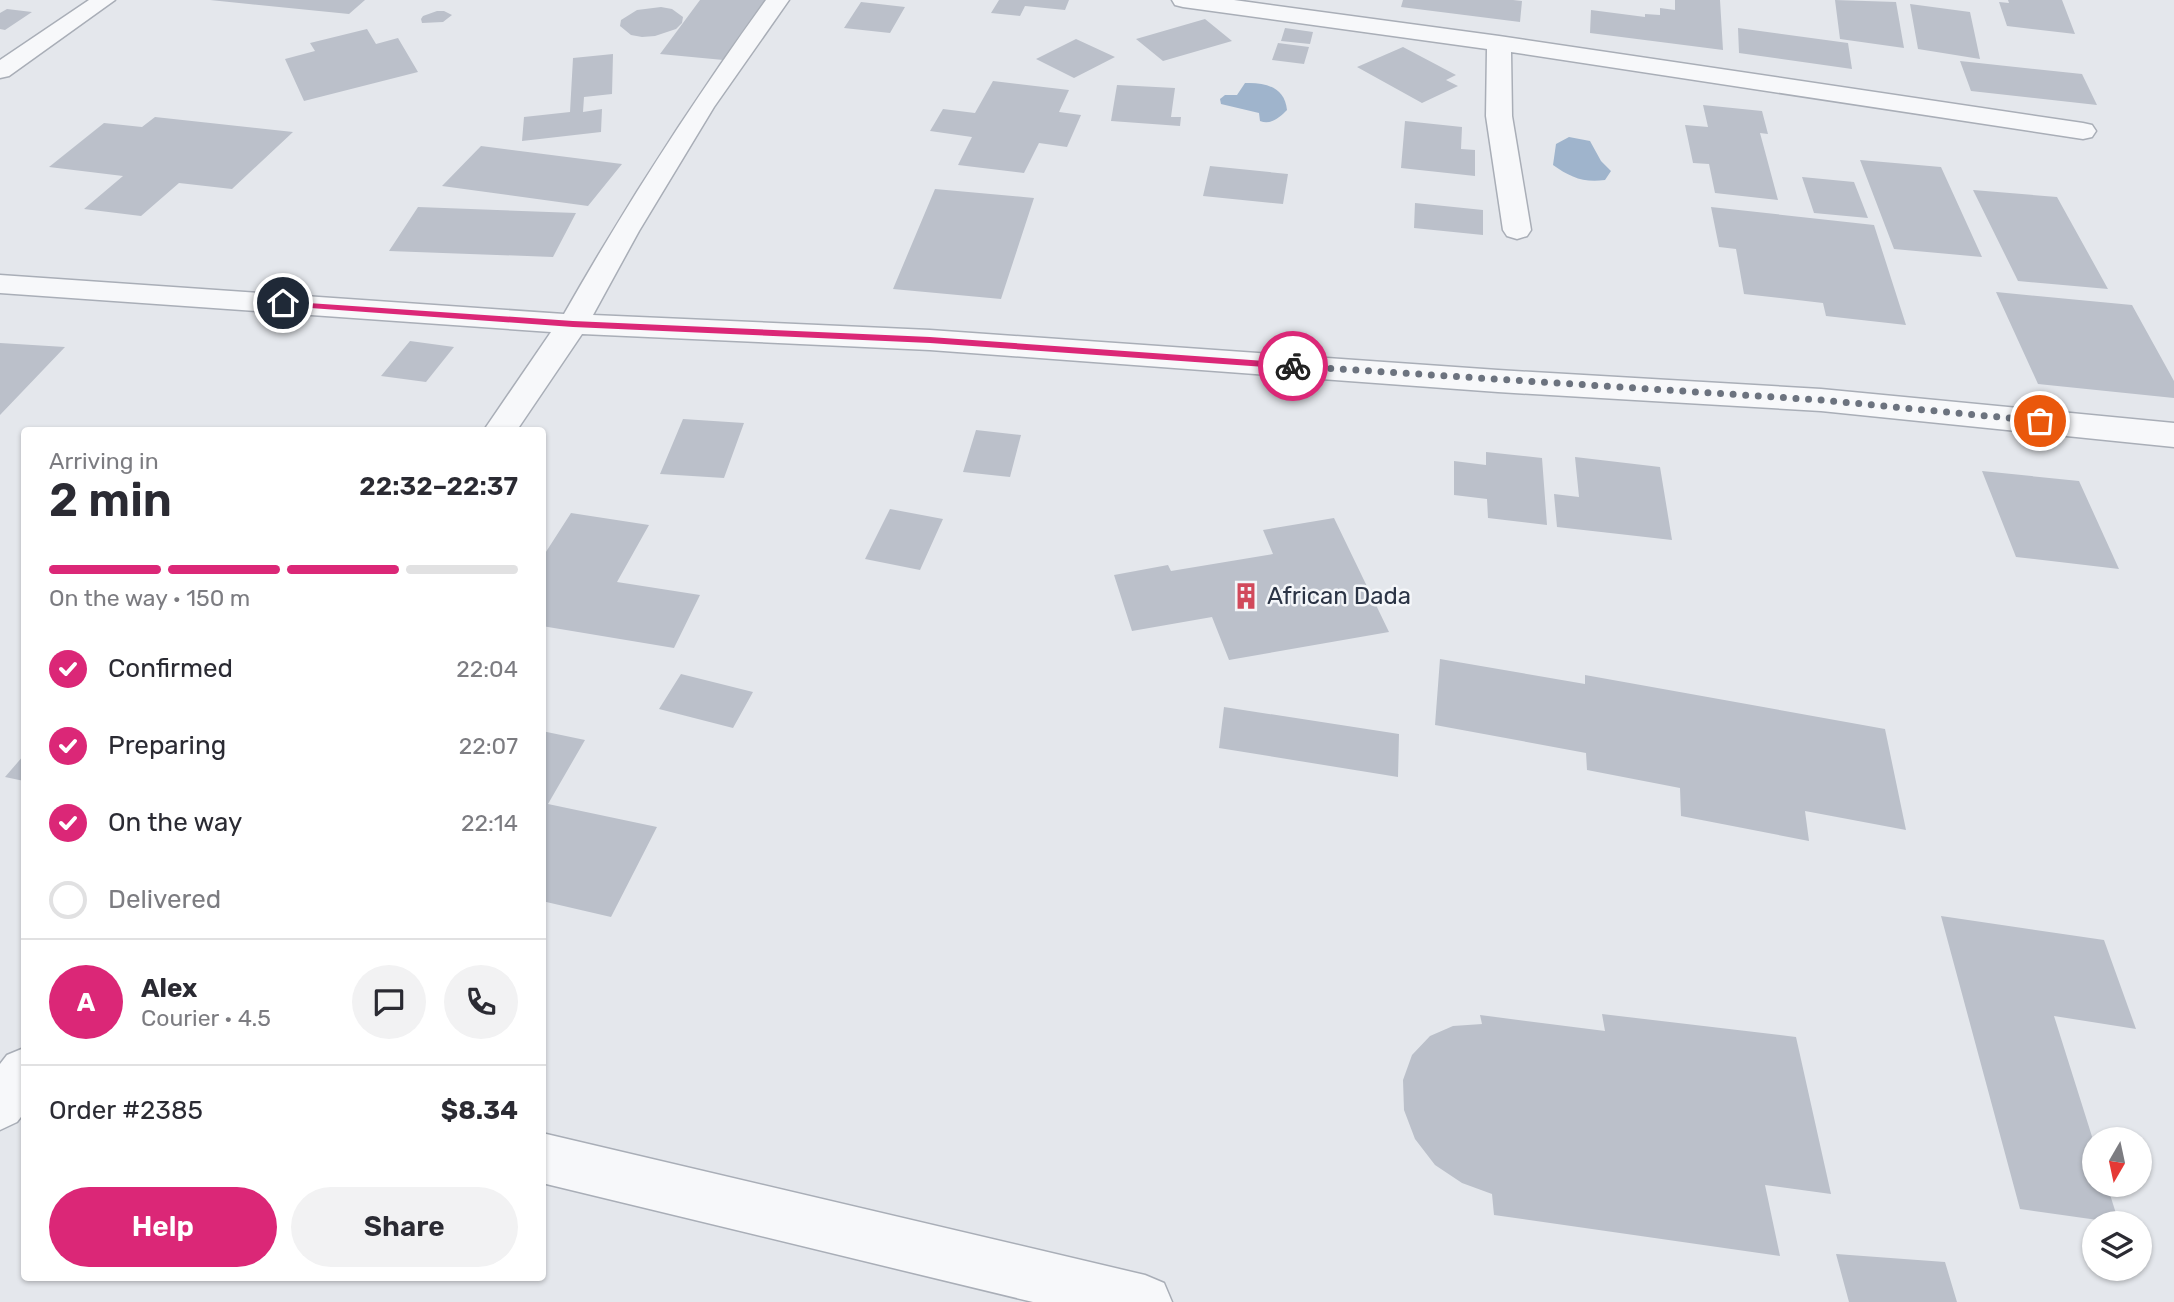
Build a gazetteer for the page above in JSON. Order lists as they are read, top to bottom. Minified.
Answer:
{"places":{"building":["African Dada"]},"north":"bottom","page":{"heading":["2 min","Arriving in","22:32–22:37"],"panel":["Alex","Courier · 4.5","Order #2385","$8.34"],"bar":"On the way · 150 m","list":[["Confirmed","22:04"],["Preparing","22:07"],["On the way","22:14"],"Delivered"],"round":"A","buttons":["Help","Share"]}}
